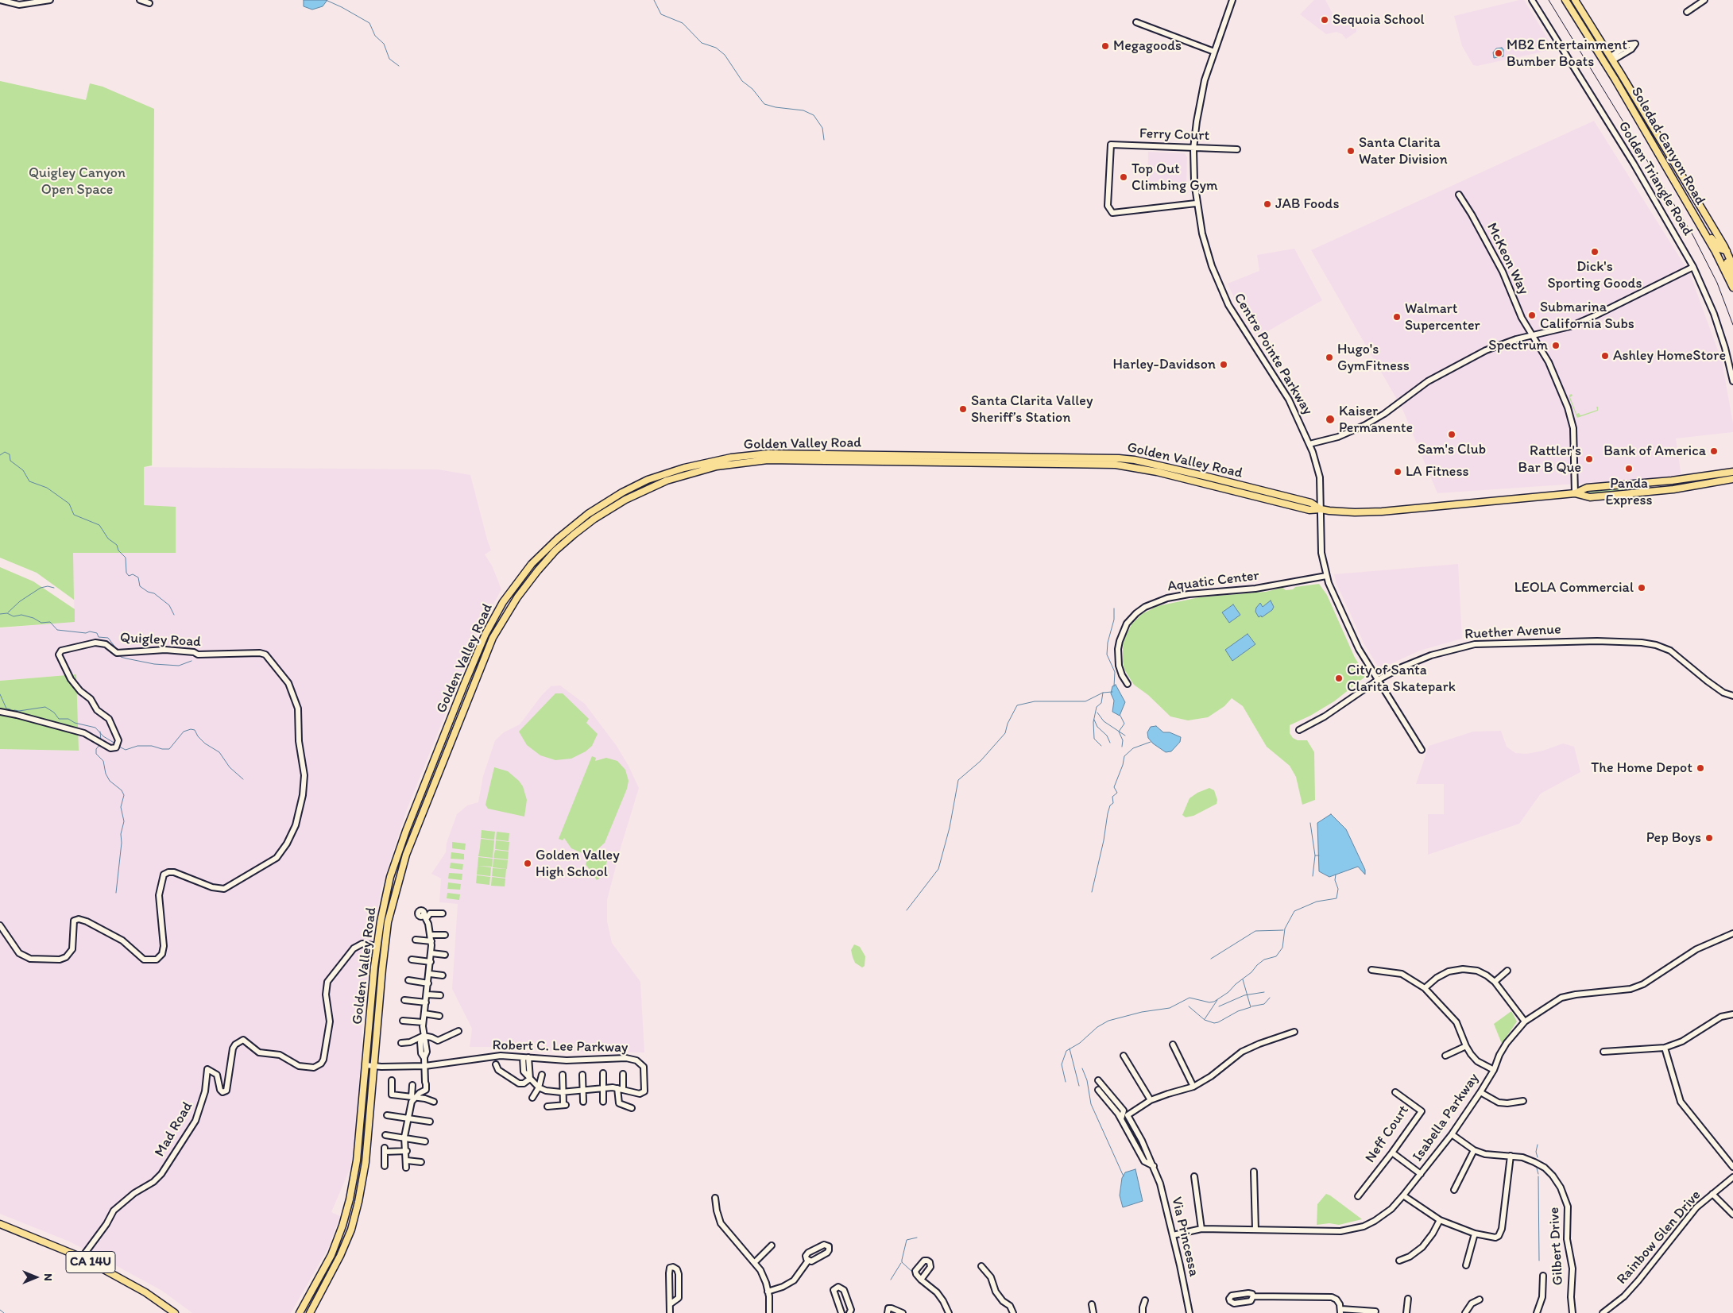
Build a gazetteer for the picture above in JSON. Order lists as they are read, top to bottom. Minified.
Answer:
{"streets":{"main road":["Soledad Canyon Road","Golden Valley Road","CA 14U"],"street":["Ferry Court","Golden Triangle Road","McKeon Way","Centre Pointe Parkway","Aquatic Center","Ruether Avenue","Quigley Road","Robert C. Lee Parkway","Isabella Parkway","Mad Road","Neff Court","Via Princessa","Rainbow Glen Drive","Gilbert Drive"]},"crossings":[["Ferry Court","Centre Pointe Parkway"],["McKeon Way","Golden Valley Road"],["Centre Pointe Parkway","Golden Valley Road"],["Centre Pointe Parkway","Aquatic Center"],["Centre Pointe Parkway","Ruether Avenue"],["Golden Valley Road","Robert C. Lee Parkway"],["Golden Valley Road","Mad Road"],["Isabella Parkway","Via Princessa"],["Isabella Parkway","Gilbert Drive"],["Mad Road","CA 14U"]],"parks":["Quigley Canyon Open Space"],"places":["Sequoia School","Megagoods","MB2 Entertainment Bumber Boats","Santa Clarita Water Division","Top Out Climbing Gym","JAB Foods","Dick's Sporting Goods","Submarina California Subs","Walmart Supercenter","Spectrum","Ashley HomeStore","Hugo's GymFitness","Harley-Davidson","Santa Clarita Valley Sheriff’s Station","Kaiser Permanente","Sam's Club","Bank of America","Rattler's Bar B Que","Panda Express","LA Fitness","LEOLA Commercial","City of Santa Clarita Skatepark","The Home Depot","Pep Boys","Golden Valley High School"],"north":"right"}
